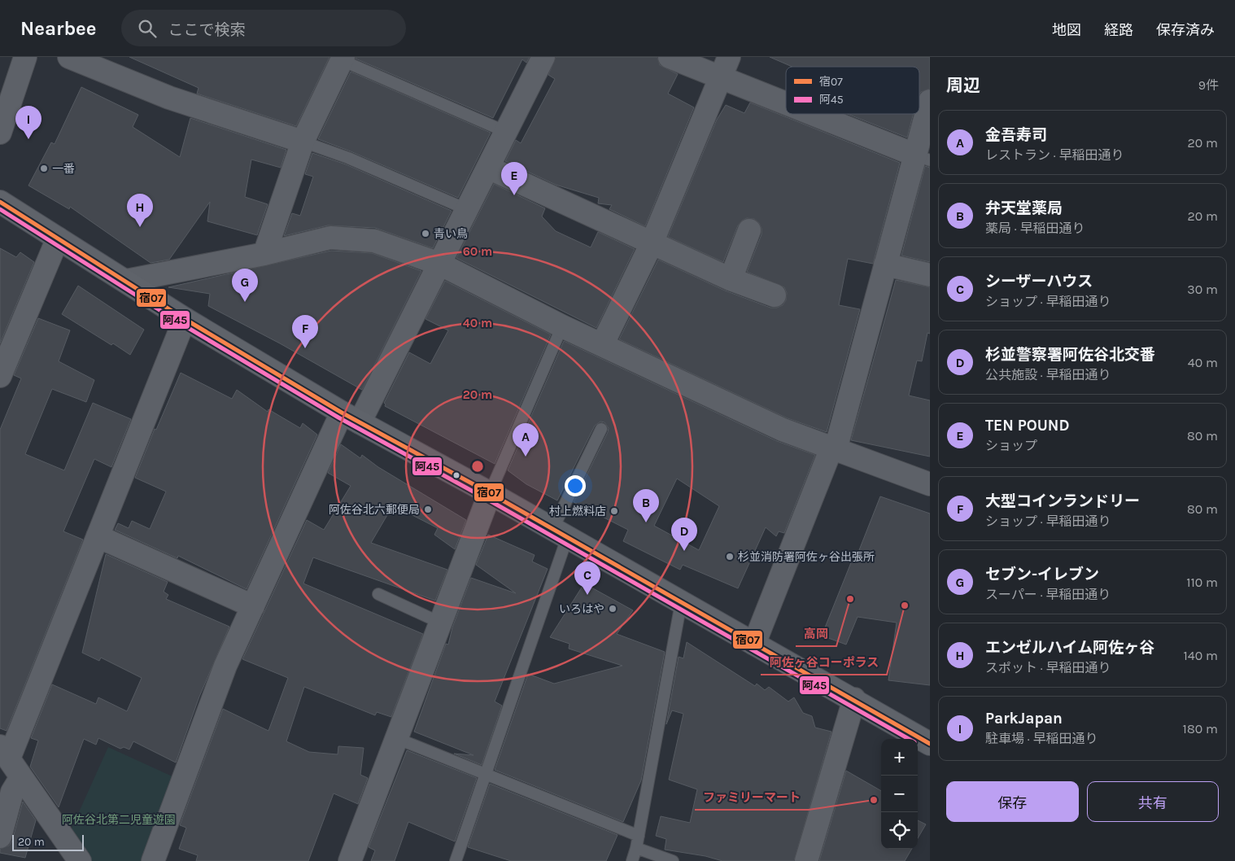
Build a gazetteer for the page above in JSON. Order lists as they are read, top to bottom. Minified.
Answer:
{"parks":["阿佐谷北第二児童遊園"],"places":["一番","青い鳥","阿佐谷北六郵便局","村上燃料店","杉並消防署阿佐ヶ谷出張所","高岡","阿佐ヶ谷コーポラス","いろはや","ファミリーマート"],"lines":["transit line 宿07","transit line 阿45"],"legend":["宿07","阿45"],"scale_bar":"20 m","page":{"header":"Nearbee","search":"ここで検索","nav":["地図","経路","保存済み"],"heading":["周辺","9件"],"pins":["I","E","H","G","F","A","B","D","C"],"list":[{"mark":"A","name":"金吾寿司","note":"レストラン · 早稲田通り","value":"20 m"},{"mark":"B","name":"弁天堂薬局","note":"薬局 · 早稲田通り","value":"20 m"},{"mark":"C","name":"シーザーハウス","note":"ショップ · 早稲田通り","value":"30 m"},{"mark":"D","name":"杉並警察署阿佐谷北交番","note":"公共施設 · 早稲田通り","value":"40 m"},{"mark":"E","name":"TEN POUND","note":"ショップ","value":"80 m"},{"mark":"F","name":"大型コインランドリー","note":"ショップ · 早稲田通り","value":"80 m"},{"mark":"G","name":"セブン-イレブン","note":"スーパー · 早稲田通り","value":"110 m"},{"mark":"H","name":"エンゼルハイム阿佐ヶ谷","note":"スポット · 早稲田通り","value":"140 m"},{"mark":"I","name":"ParkJapan","note":"駐車場 · 早稲田通り","value":"180 m"}],"map_buttons":["+","−"],"buttons":["保存","共有"],"scale":"20 m"},"rings":["60 m","40 m","20 m"]}
